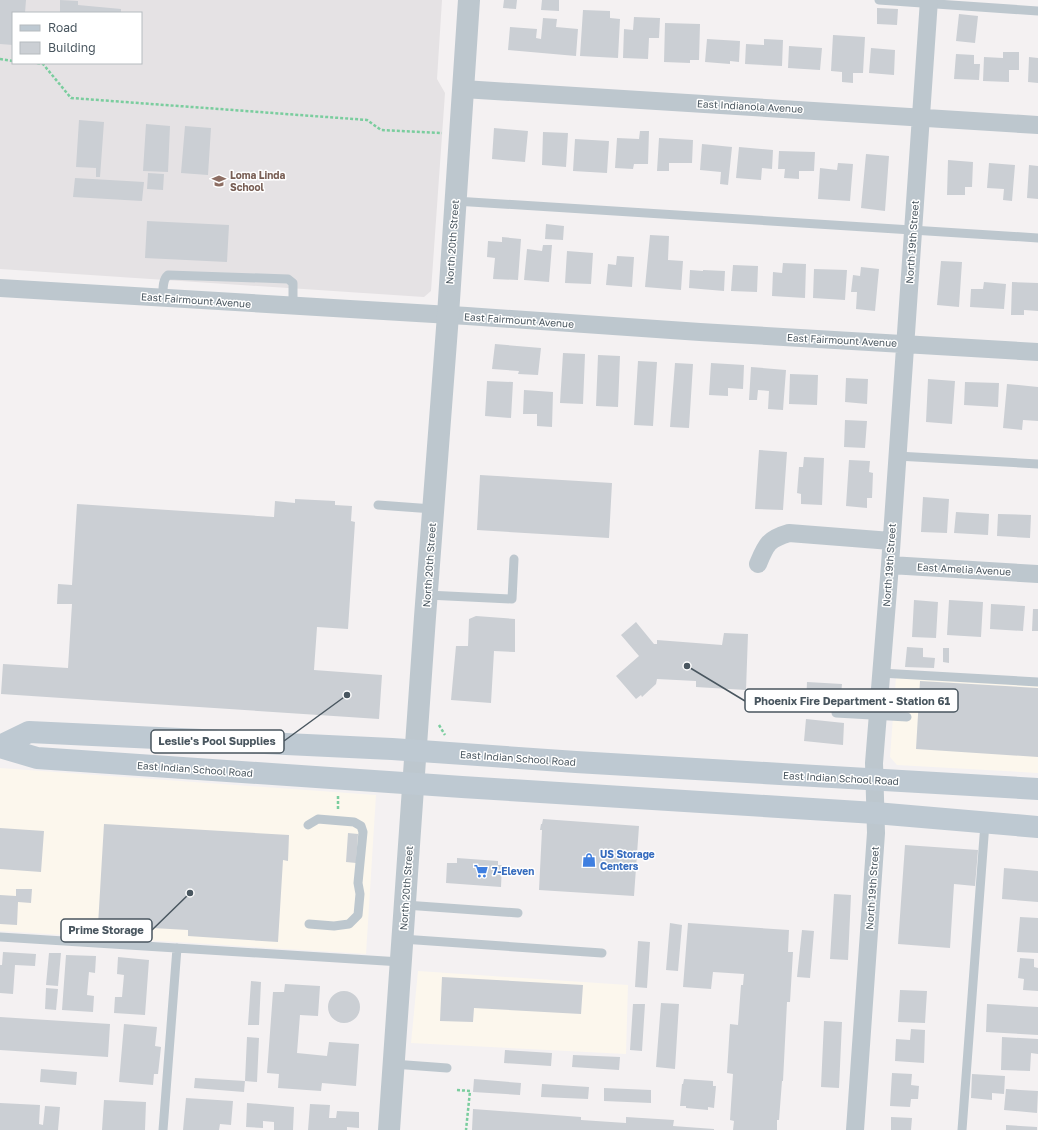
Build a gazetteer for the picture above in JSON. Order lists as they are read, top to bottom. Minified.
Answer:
{"streets":{"main road":["East Indian School Road"],"street":["East Indianola Avenue","North 20th Street","North 19th Street","East Fairmount Avenue","East Amelia Avenue"]},"crossings":[["East Indianola Avenue","North 20th Street"],["East Indianola Avenue","North 19th Street"],["North 20th Street","East Fairmount Avenue"],["North 20th Street","East Indian School Road"],["North 19th Street","East Fairmount Avenue"],["North 19th Street","East Amelia Avenue"],["North 19th Street","East Indian School Road"]],"places":{"school or university":["Loma Linda School"],"other":["Phoenix Fire Department - Station 61","Leslie's Pool Supplies","Prime Storage"],"shop":["US Storage Centers"],"supermarket":["7-Eleven"]},"legend":["Road","Building"]}
